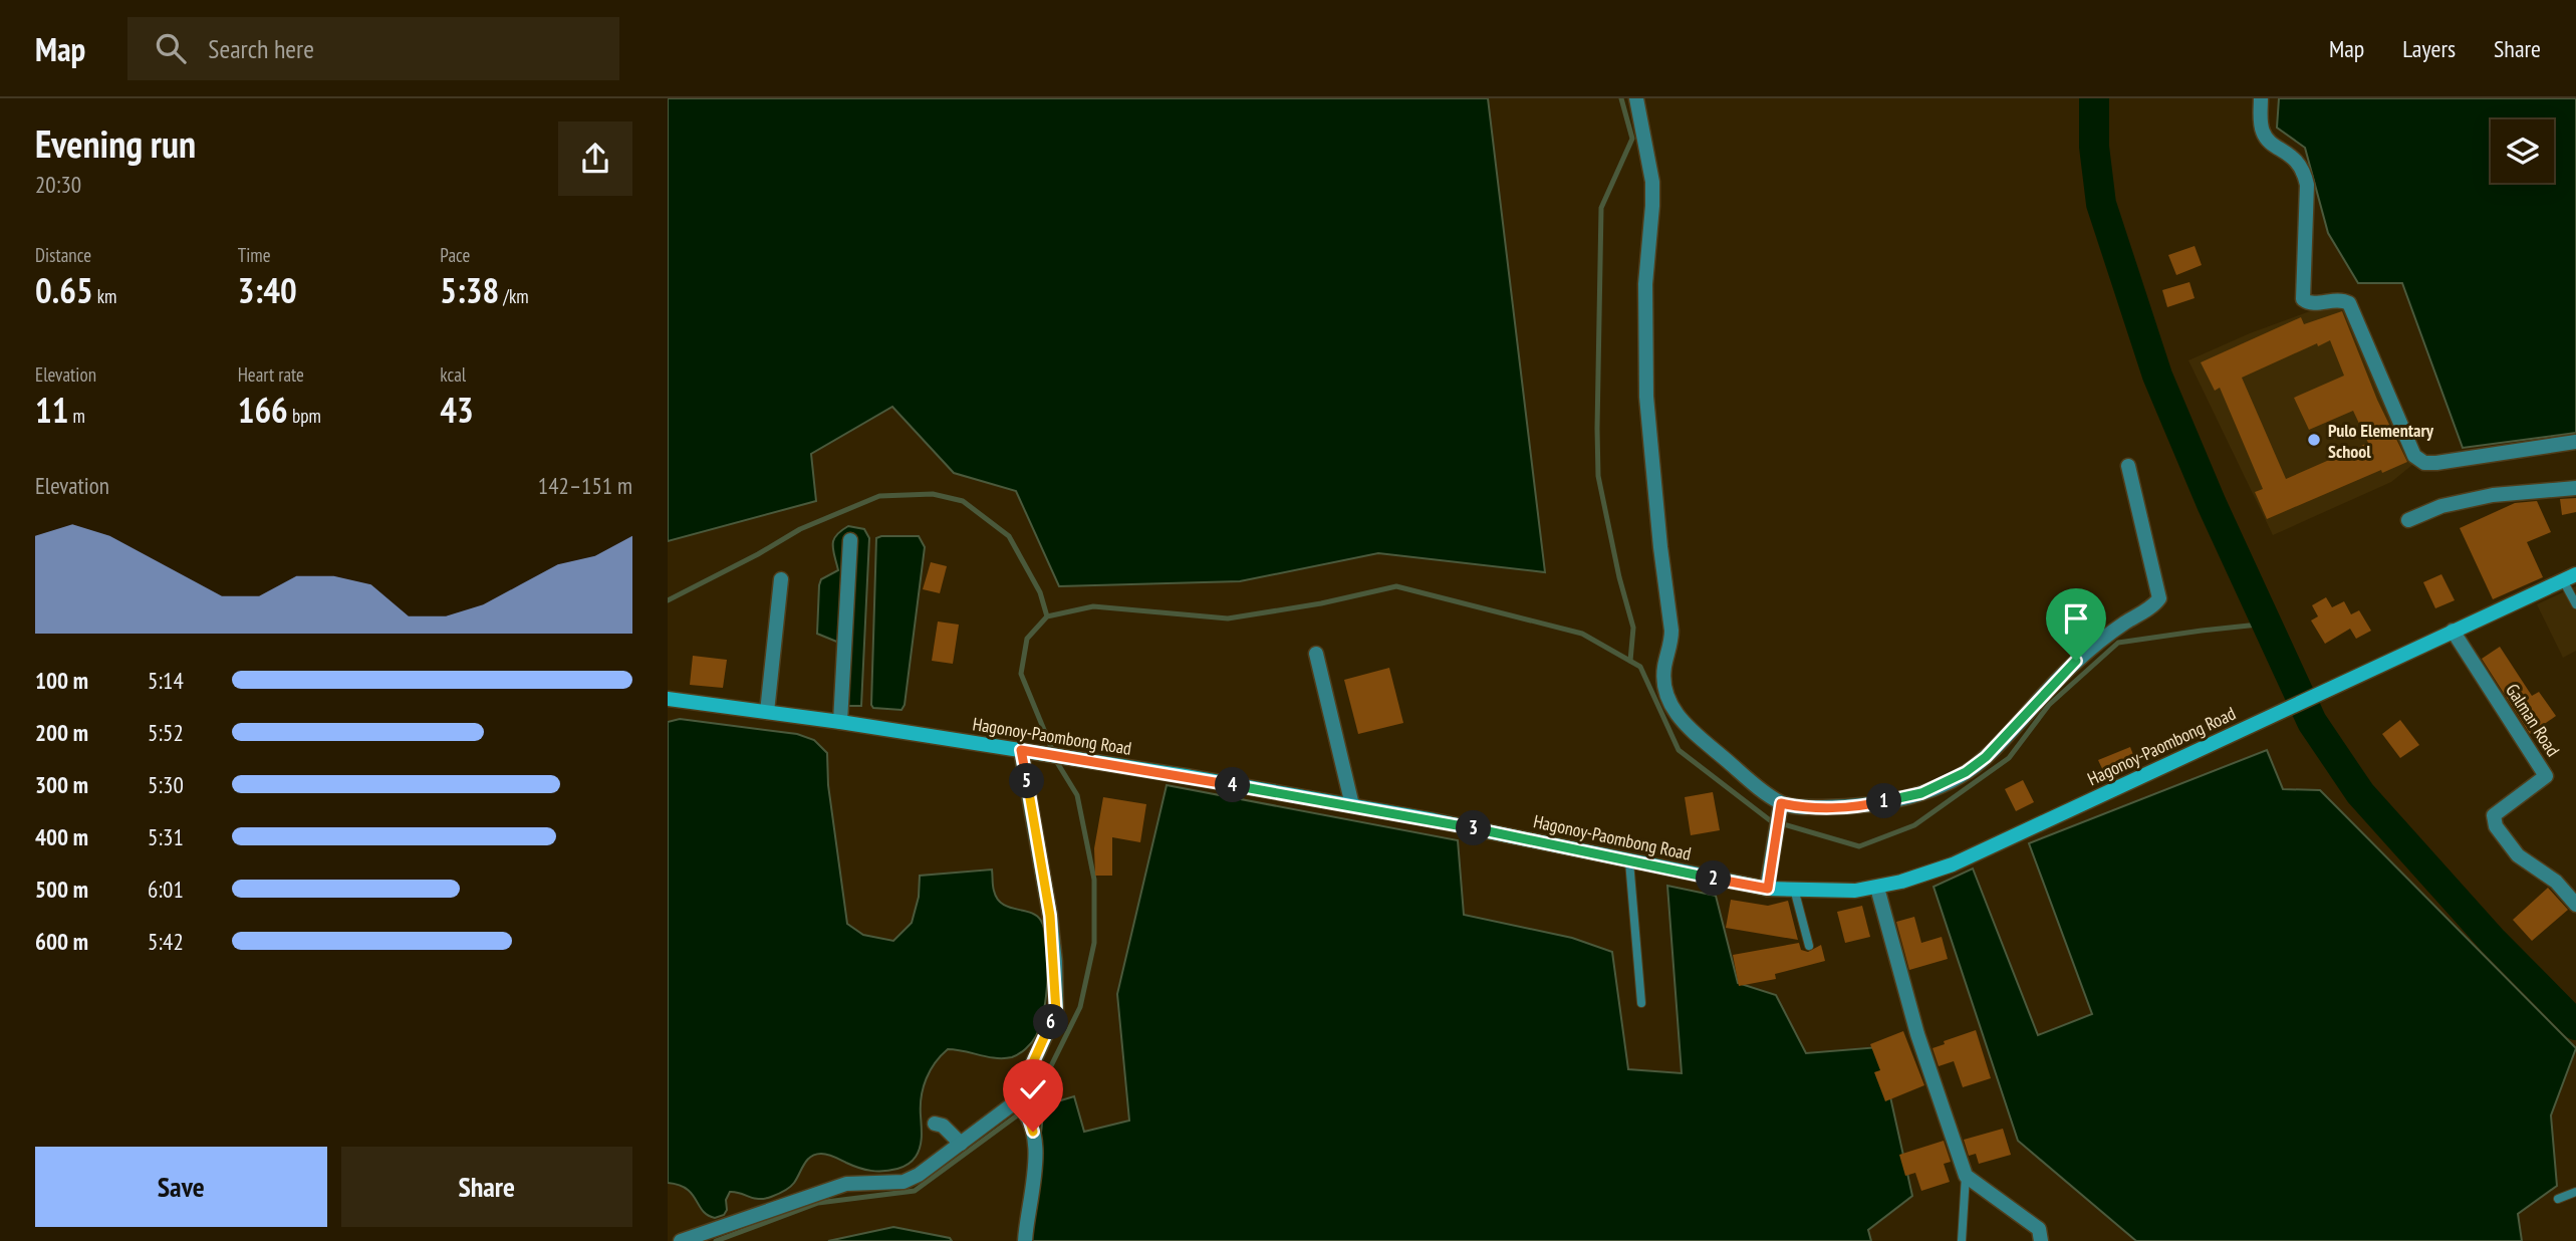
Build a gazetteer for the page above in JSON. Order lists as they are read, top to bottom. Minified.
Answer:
{"streets":{"main road":["Hagonoy-Paombong Road"],"street":["Galman Road"]},"crossings":[["Galman Road","Hagonoy-Paombong Road"]],"places":["Pulo Elementary School"],"page":{"header":"Map","search":"Search here","nav":["Map","Layers","Share"],"heading":["Evening run","20:30"],"stats":[["Distance","0.65 km"],["Time","3:40"],["Pace","5:38 /km"],["Elevation","11 m"],["Heart rate","166 bpm"],["kcal","43"]],"chart":["Elevation","142–151 m"],"list":[{"name":"100 m","note":"5:14"},{"name":"200 m","note":"5:52"},{"name":"300 m","note":"5:30"},{"name":"400 m","note":"5:31"},{"name":"500 m","note":"6:01"},{"name":"600 m","note":"5:42"}],"pins":["5","4","1","3","2","6"],"buttons":["Save","Share"]}}
